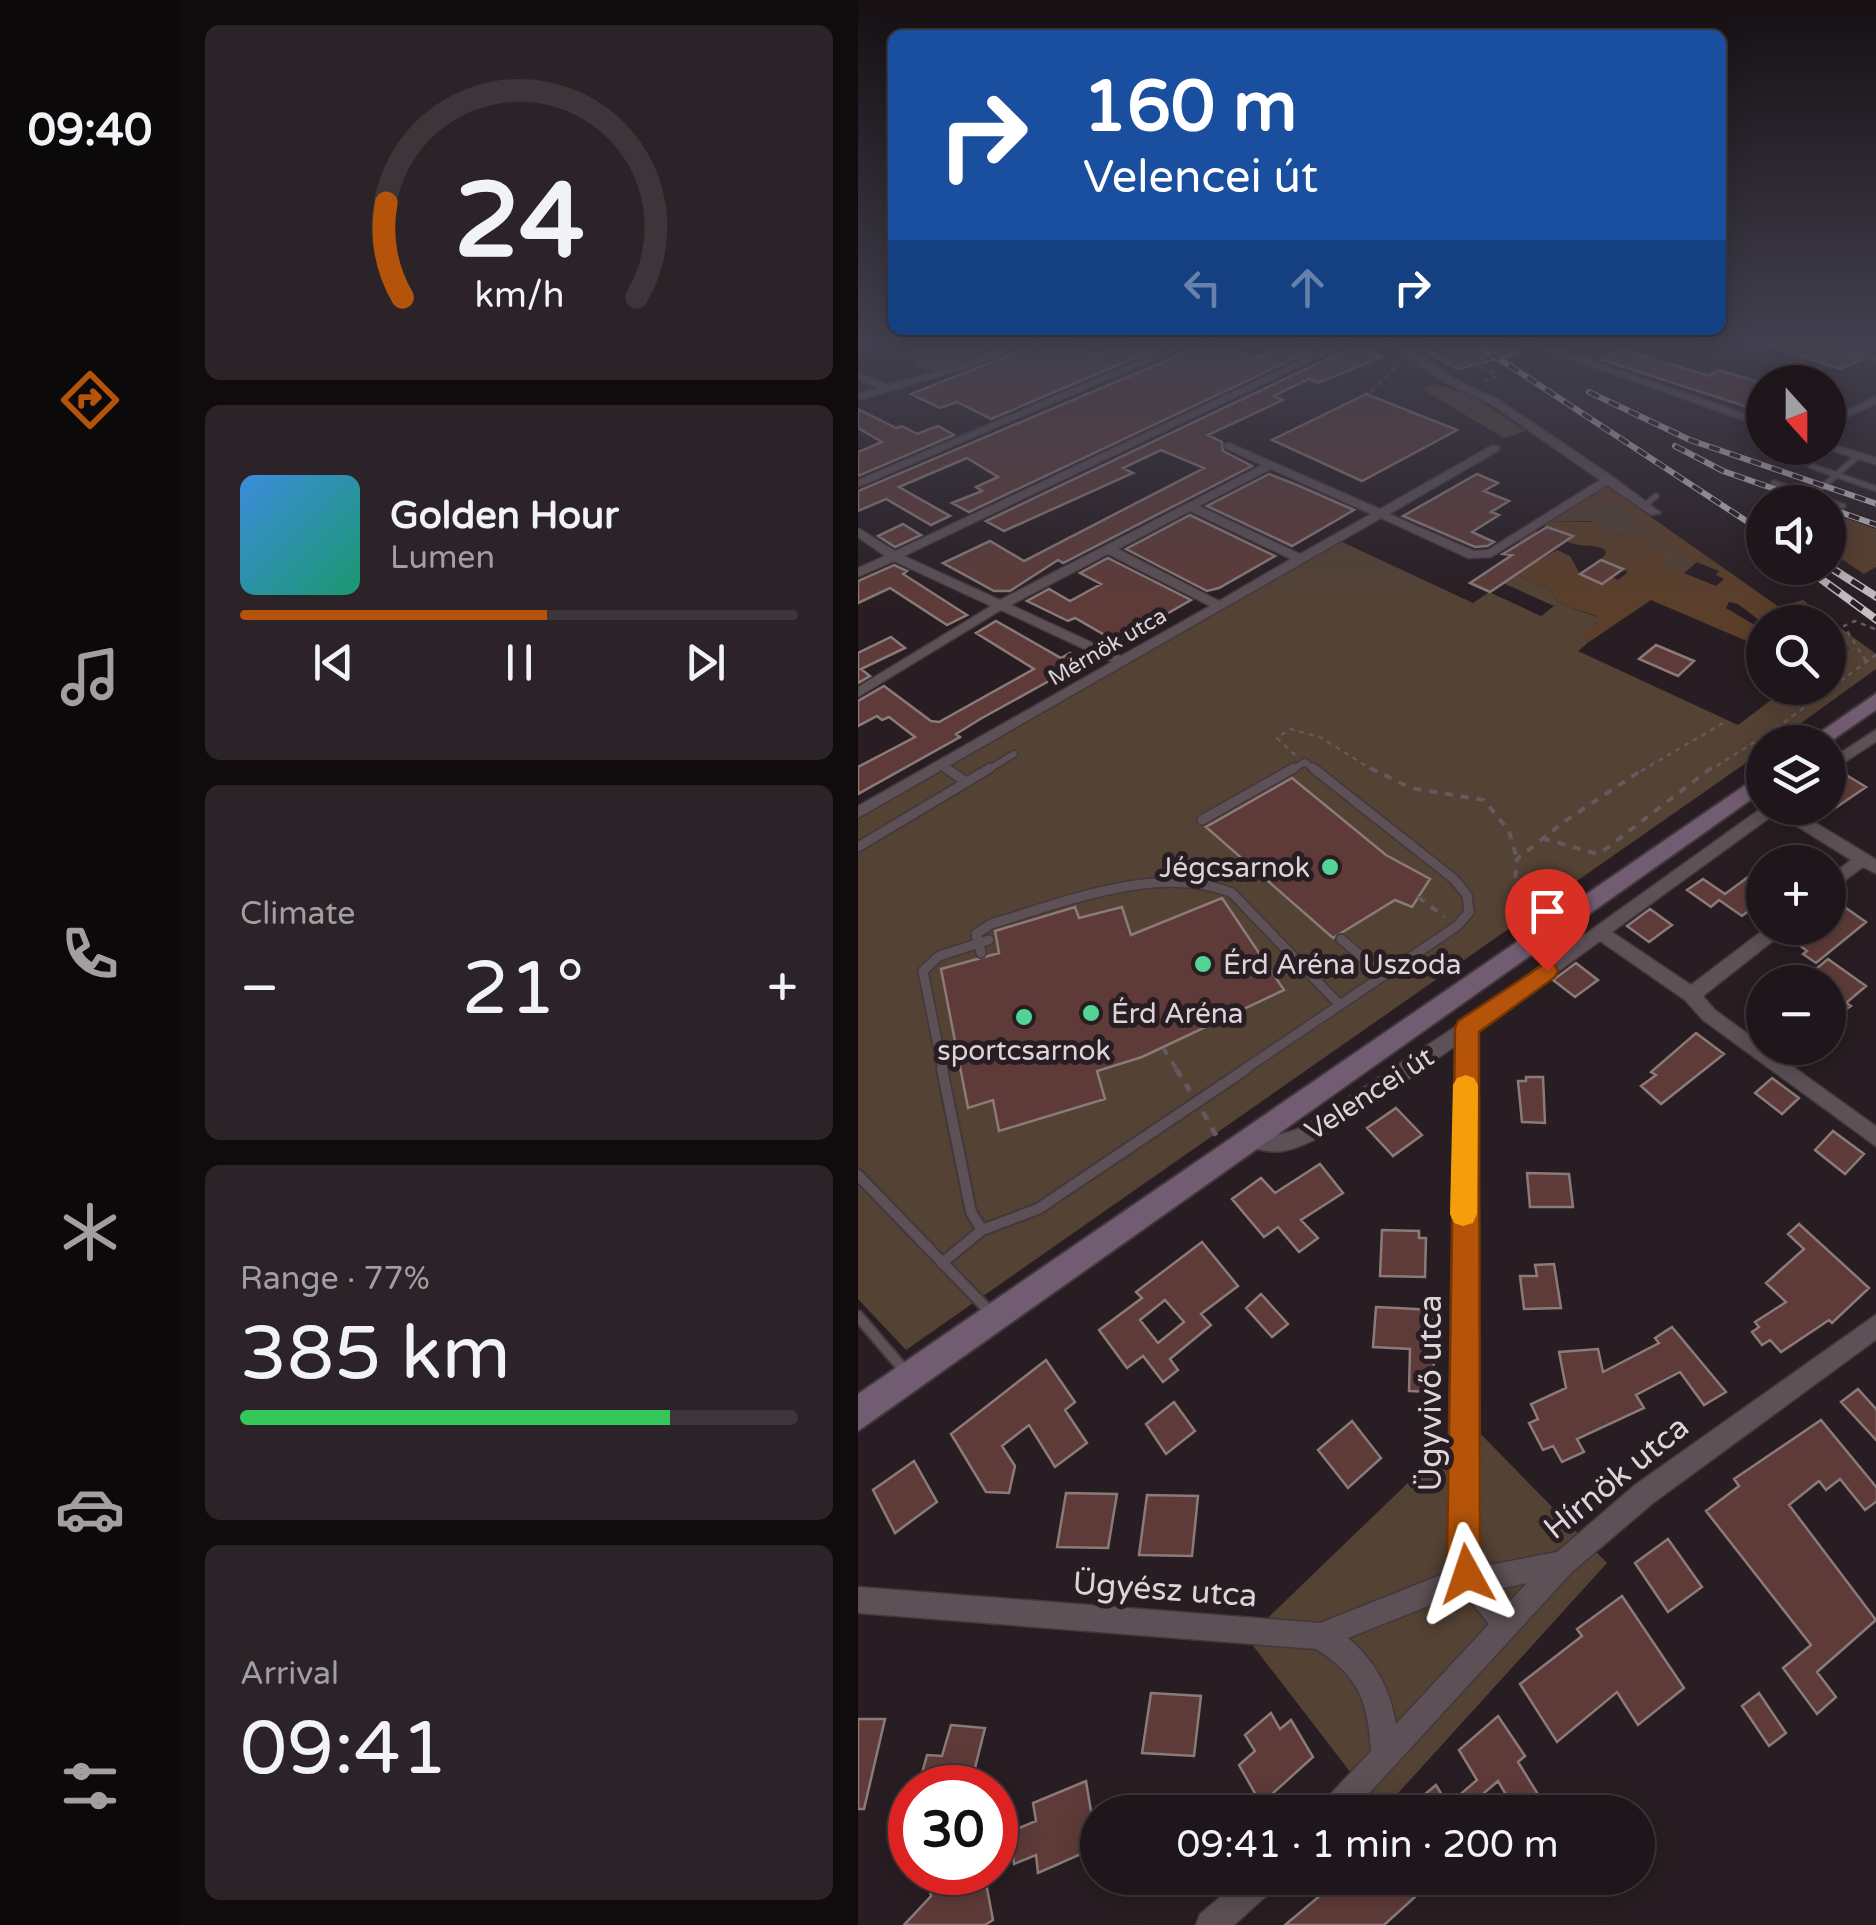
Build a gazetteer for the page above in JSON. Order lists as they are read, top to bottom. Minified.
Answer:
{"streets":{"main road":["Velencei út"],"street":["Mérnök utca","Ügyvivő utca","Hírnök utca","Ügyész utca"]},"crossings":[["Velencei út","Ügyvivő utca"],["Ügyvivő utca","Hírnök utca"]],"places":["Jégcsarnok","Érd Aréna Uszoda","Érd Aréna","sportcsarnok"],"north":"bottom","page":{"tabs":"09:40","turn":["160 m","Velencei út"],"map_buttons":["+","−"],"song":["Golden Hour","Lumen"],"tile":["Climate",["Range · 77%","385 km"],["Arrival","09:41"]],"heat":["−","21°","+"],"limit":"30","trip":"09:41 · 1 min · 200 m","gauge":["24","km/h"]}}
